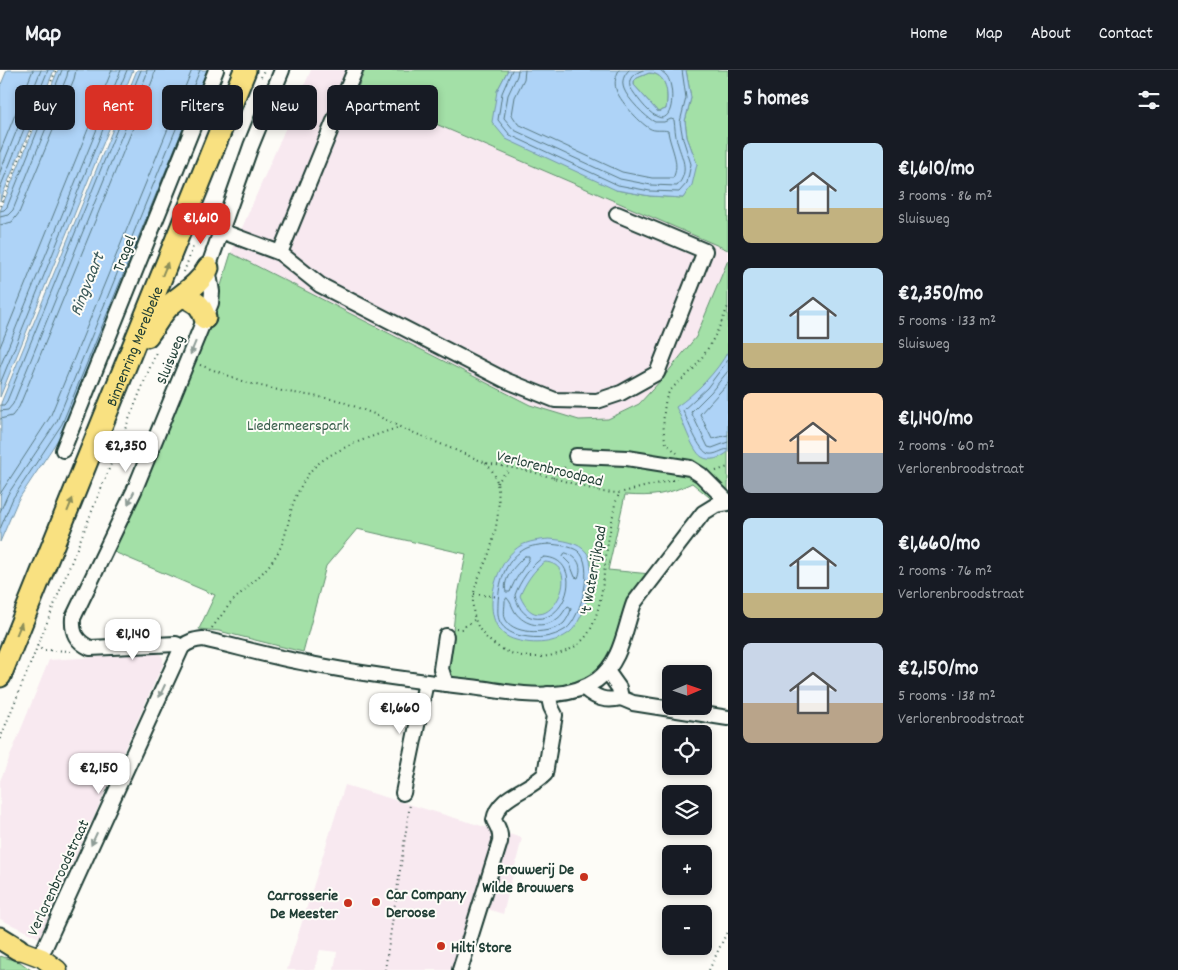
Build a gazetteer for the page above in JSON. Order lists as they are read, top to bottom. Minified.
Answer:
{"streets":{"highway":["Binnenring Merelbeke"],"street":["Tragel","Sluisweg","Verlorenbroodstraat"],"path":["Verlorenbroodpad","'t Waterrijkpad"]},"crossings":[["Sluisweg","Verlorenbroodpad"],["Sluisweg","Verlorenbroodstraat"],["Verlorenbroodpad","'t Waterrijkpad"]],"one_way":["Binnenring Merelbeke","Verlorenbroodstraat"],"water":["Ringvaart"],"parks":["Liedermeerspark"],"places":["Brouwerij De Wilde Brouwers","Car Company Deroose","Carrosserie De Meester","Hilti Store"],"north":"right","page":{"header":"Map","nav":["Home","Map","About","Contact"],"heading":"5 homes","chip":["Buy","Rent","Filters","New","Apartment"],"list":[{"name":"€1,610/mo","note":"3 rooms · 86 m² · Sluisweg"},{"name":"€2,350/mo","note":"5 rooms · 133 m² · Sluisweg"},{"name":"€1,140/mo","note":"2 rooms · 60 m² · Verlorenbroodstraat"},{"name":"€1,660/mo","note":"2 rooms · 76 m² · Verlorenbroodstraat"},{"name":"€2,150/mo","note":"5 rooms · 138 m² · Verlorenbroodstraat"}],"price":["€1,610","€2,350","€1,140","€1,660","€2,150"],"map_buttons":["+","−"]}}
